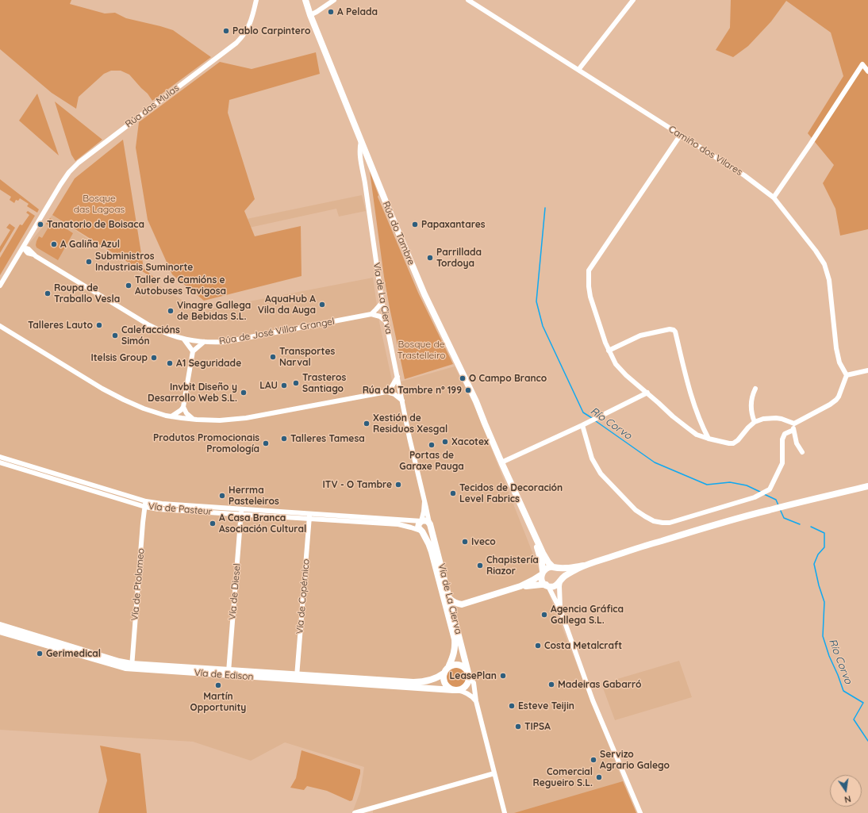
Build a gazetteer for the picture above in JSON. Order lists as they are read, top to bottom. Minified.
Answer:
{"streets":{"main road":["Rúa do Tambre","Vía de La Cierva","Vía de Edison"],"street":["Rúa das Mulas","Camiño dos Vilares","Rúa de José Villar Grangel","Vía de Pasteur","Vía de Ptolomeo","Vía de Diesel","Vía de Copérnico"]},"crossings":[["Rúa das Mulas","Rúa de José Villar Grangel"],["Rúa do Tambre","Vía de La Cierva"],["Vía de La Cierva","Rúa de José Villar Grangel"],["Vía de La Cierva","Vía de Pasteur"],["Vía de La Cierva","Vía de Edison"],["Vía de Pasteur","Vía de Ptolomeo"],["Vía de Pasteur","Vía de Diesel"],["Vía de Pasteur","Vía de Copérnico"],["Vía de Ptolomeo","Vía de Edison"],["Vía de Diesel","Vía de Edison"],["Vía de Copérnico","Vía de Edison"]],"water":["Río Corvo"],"parks":["Bosque das Lagoas","Bosque de Trastelleiro"],"places":["A Pelada","Pablo Carpintero","Tanatorio de Boisaca","Papaxantares","A Galiña Azul","Parrillada Tordoya","Subministros Industriais Suminorte","Taller de Camións e Autobuses Tavigosa","Roupa de Traballo Vesla","AquaHub A Vila da Auga","Vinagre Gallega de Bebidas S.L.","Talleres Lauto","Calefaccións Simón","Transportes Narval","Itelsis Group","A1 Seguridade","O Campo Branco","Trasteros Santiago","LAU","Rúa do Tambre nº 199","Invbit Diseño y Desarrollo Web S.L.","Xestión de Residuos Xesgal","Talleres Tamesa","Xacotex","Produtos Promocionais Promología","Portas de Garaxe Pauga","ITV - O Tambre","Tecidos de Decoración Level Fabrics","Herrma Pasteleiros","A Casa Branca Asociación Cultural","Iveco","Chapistería Riazor","Agencia Gráfica Gallega S.L.","Costa Metalcraft","Gerimedical","LeasePlan","Madeiras Gabarró","Martín Opportunity","Esteve Teijin","TIPSA","Servizo Agrario Galego","Comercial Regueiro S.L."],"north":"bottom"}
